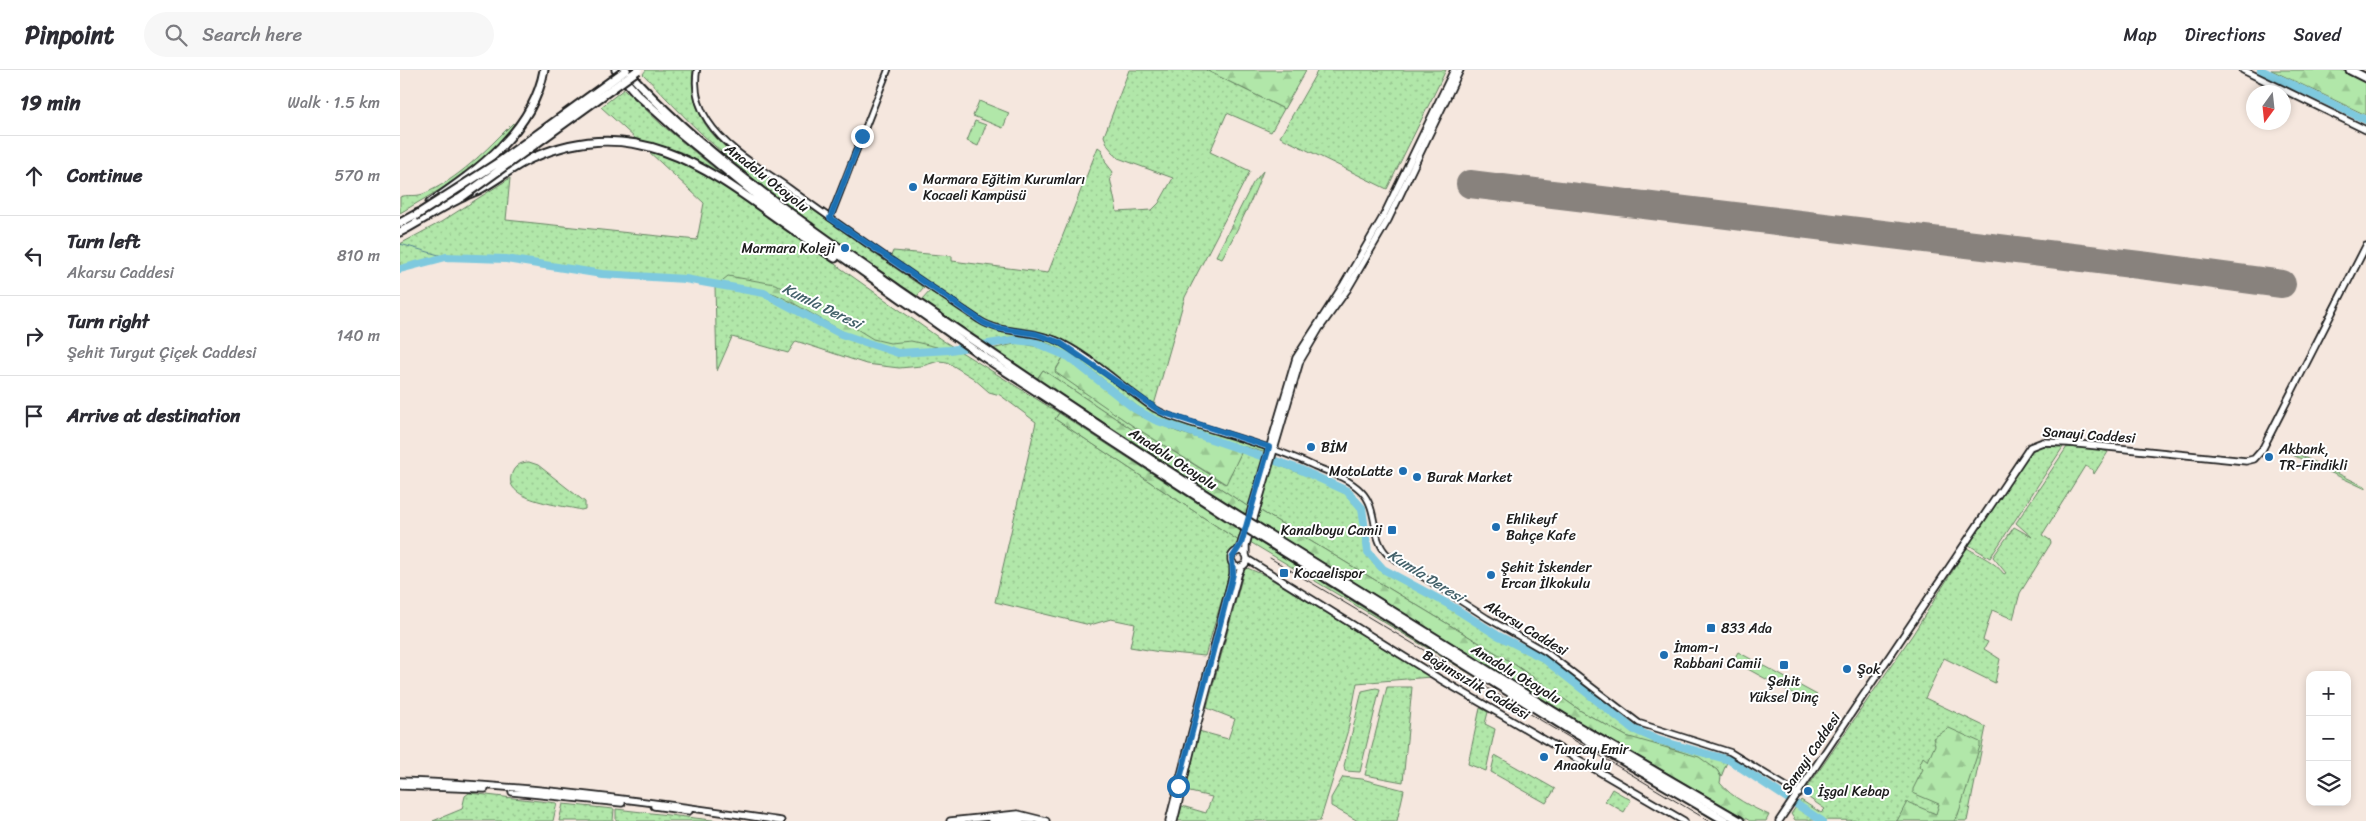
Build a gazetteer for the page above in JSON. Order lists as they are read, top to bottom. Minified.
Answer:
{"streets":{"highway":["Anadolu Otoyolu"],"main road":["Sanayi Caddesi","Bağımsızlık Caddesi"],"street":["Akarsu Caddesi"]},"crossings":[["Sanayi Caddesi","Akarsu Caddesi"]],"water":["Kumla Deresi"],"places":{"other":["Marmara Eğitim Kurumları Kocaeli Kampüsü","Marmara Koleji","BİM","Akbank, TR-Findikli","MotoLatte","Burak Market","Ehlikeyf Bahçe Kafe","Şehit İskender Ercan İlkokulu","İmam-ı Rabbani Camii","Şok","Tuncay Emir Anaokulu","İşgal Kebap"],"transit":["Kanalboyu Camii","Kocaelispor","833 Ada","Şehit Yüksel Dinç"]},"north":"bottom","page":{"header":"Pinpoint","search":"Search here","nav":["Map","Directions","Saved"],"heading":["19 min","Walk · 1.5 km"],"list":[["Continue","570 m"],["Turn left","Akarsu Caddesi","810 m"],["Turn right","Şehit Turgut Çiçek Caddesi","140 m"],"Arrive at destination"],"map_buttons":["+","−"]}}
